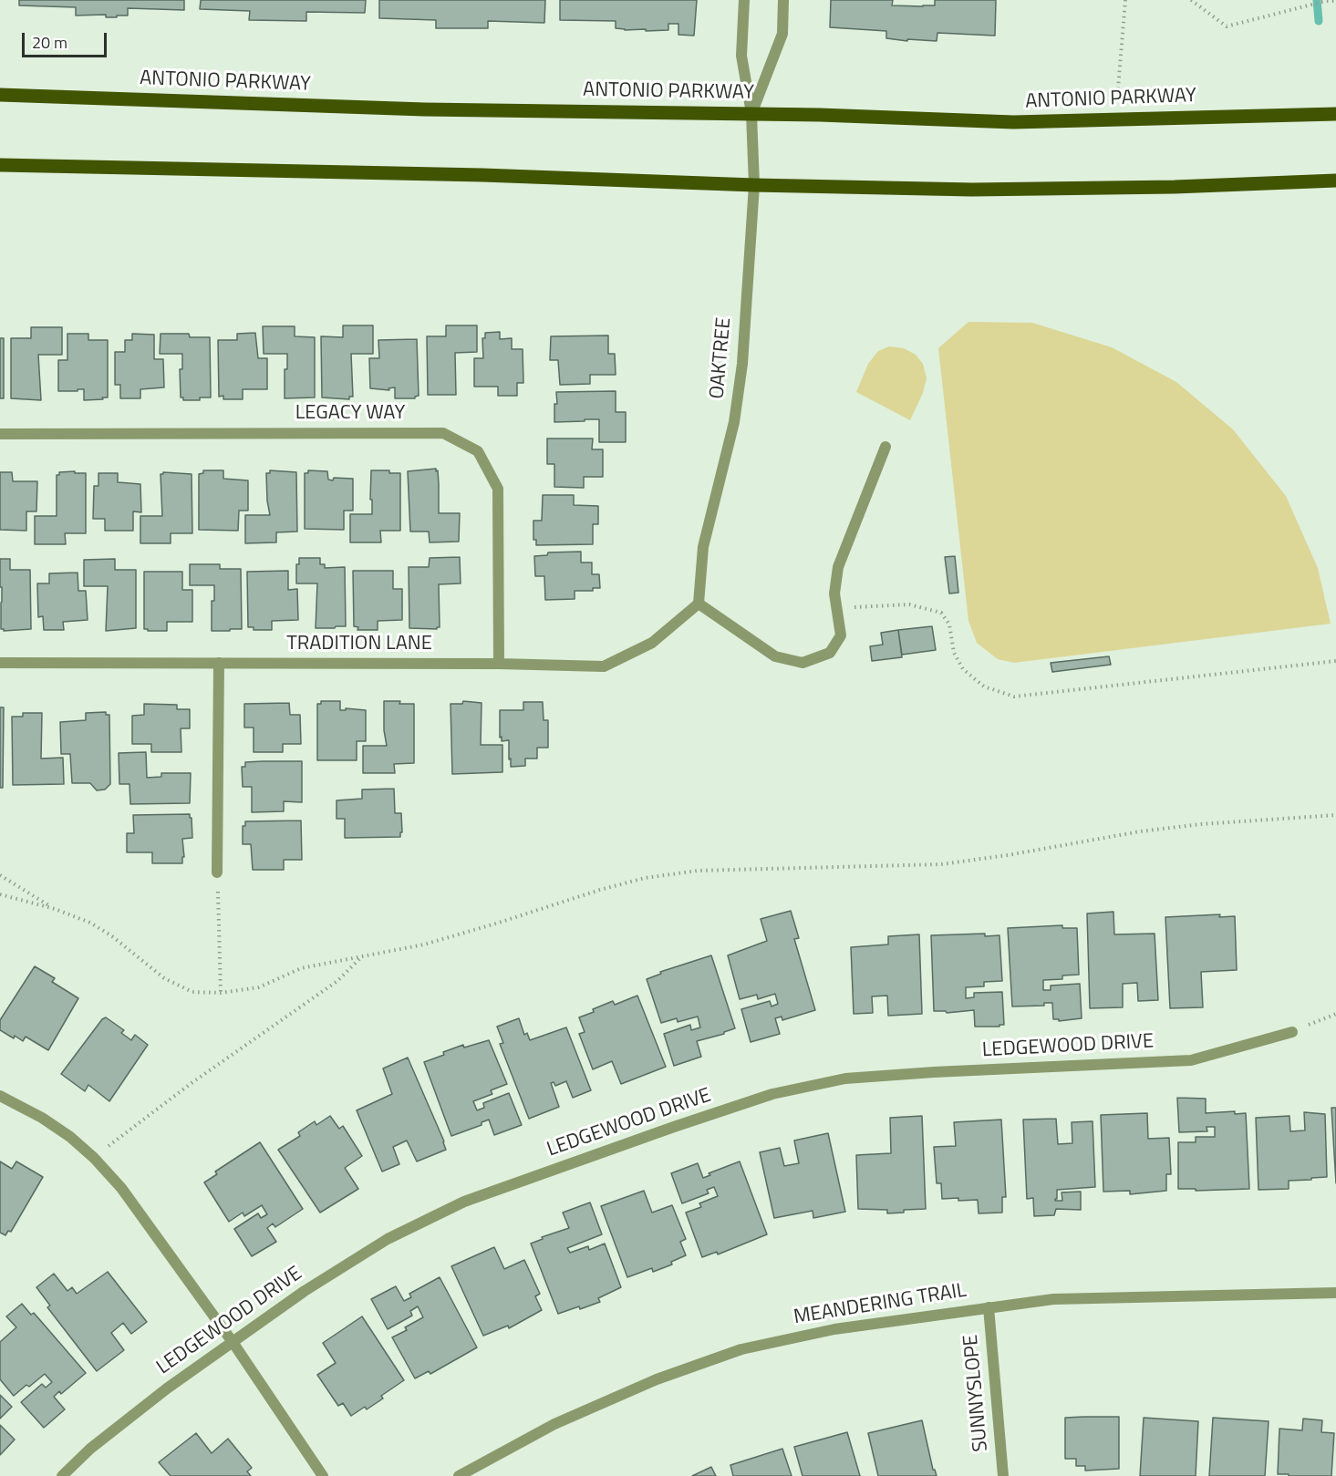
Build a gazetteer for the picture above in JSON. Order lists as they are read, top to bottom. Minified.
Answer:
{"streets":{"main road":["ANTONIO PARKWAY"],"street":["OAKTREE","LEGACY WAY","TRADITION LANE","LEDGEWOOD DRIVE","MEANDERING TRAIL","SUNNYSLOPE"]},"crossings":[["ANTONIO PARKWAY","OAKTREE"],["OAKTREE","TRADITION LANE"],["LEGACY WAY","TRADITION LANE"],["MEANDERING TRAIL","SUNNYSLOPE"]],"scale_bar":"20 m"}
